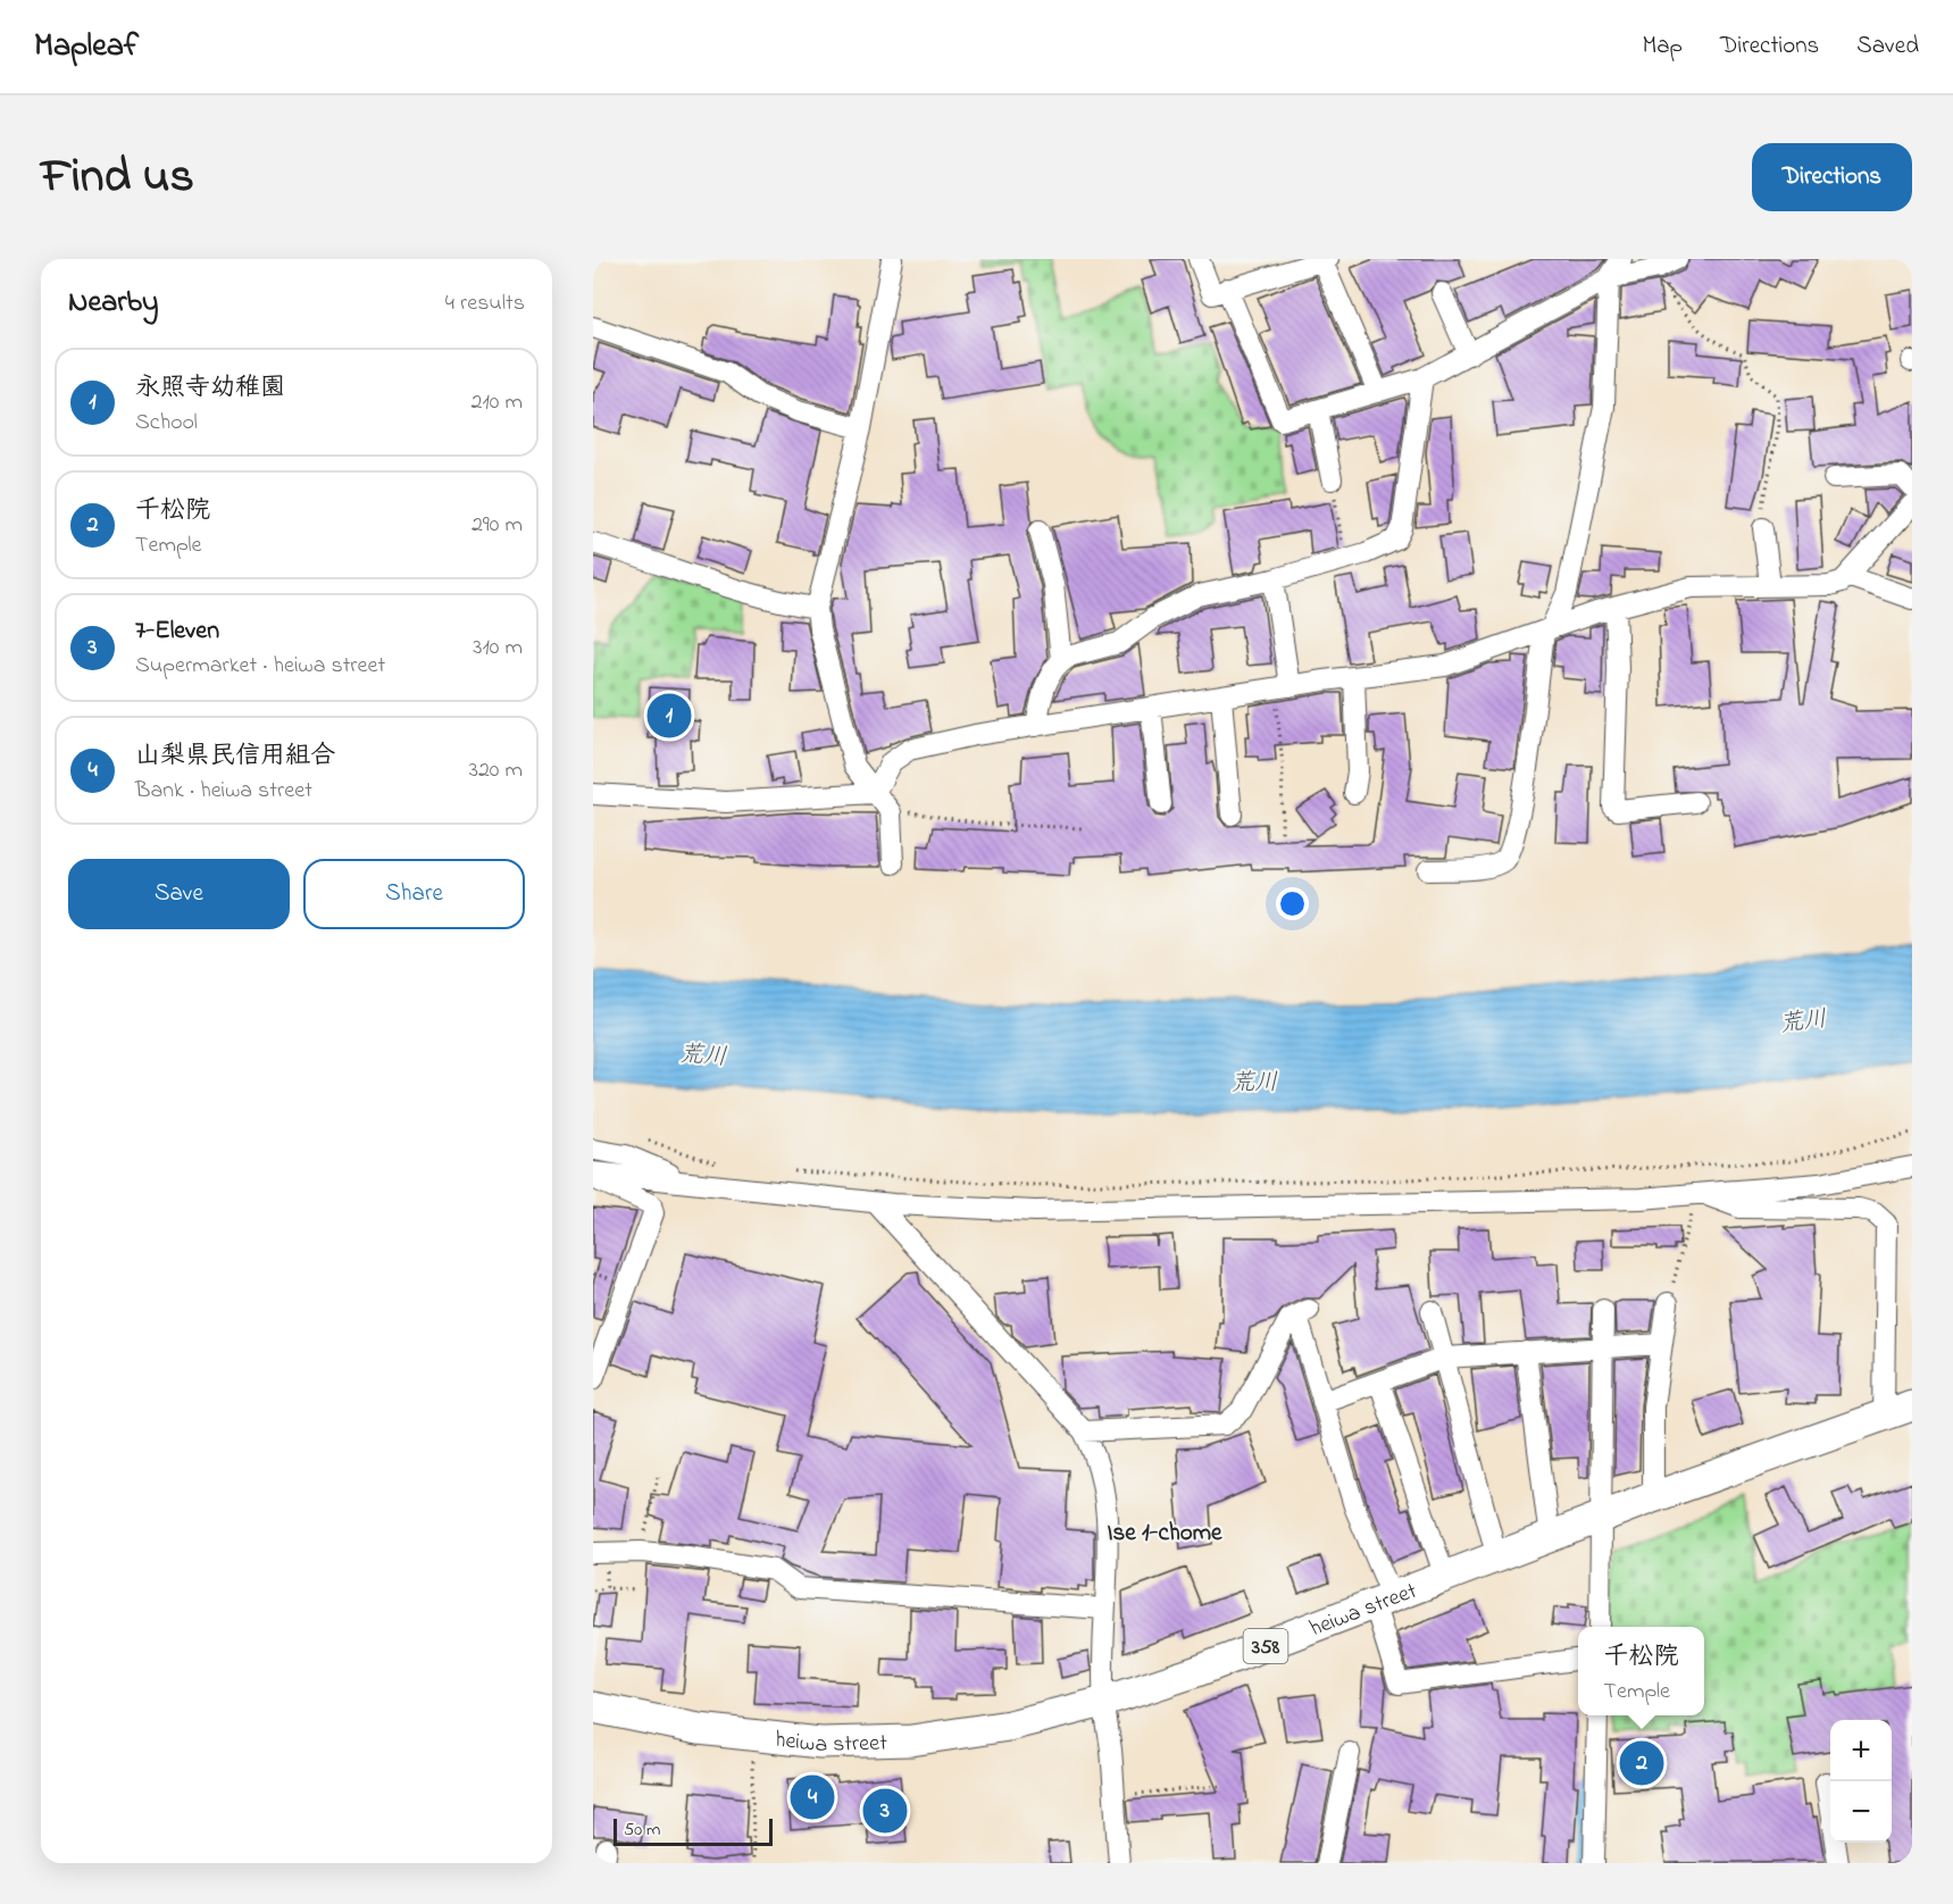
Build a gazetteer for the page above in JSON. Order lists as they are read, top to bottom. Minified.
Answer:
{"streets":{"highway":["heiwa street","358"]},"districts":["Ise 1-chome"],"water":["荒川"],"scale_bar":"50 m","page":{"header":"Mapleaf","nav":["Map","Directions","Saved"],"title":"Find us","buttons":["Directions",["Save","Share"]],"heading":["Nearby","4 results"],"list":[{"mark":"1","name":"永照寺幼稚園","note":"School","value":"210 m"},{"mark":"2","name":"千松院","note":"Temple","value":"290 m"},{"mark":"3","name":"7-Eleven","note":"Supermarket · heiwa street","value":"310 m"},{"mark":"4","name":"山梨県民信用組合","note":"Bank · heiwa street","value":"320 m"}],"pins":["1","2","4","3"],"popup":["千松院","Temple"],"map_buttons":["+","−"],"scale":"50 m"}}
